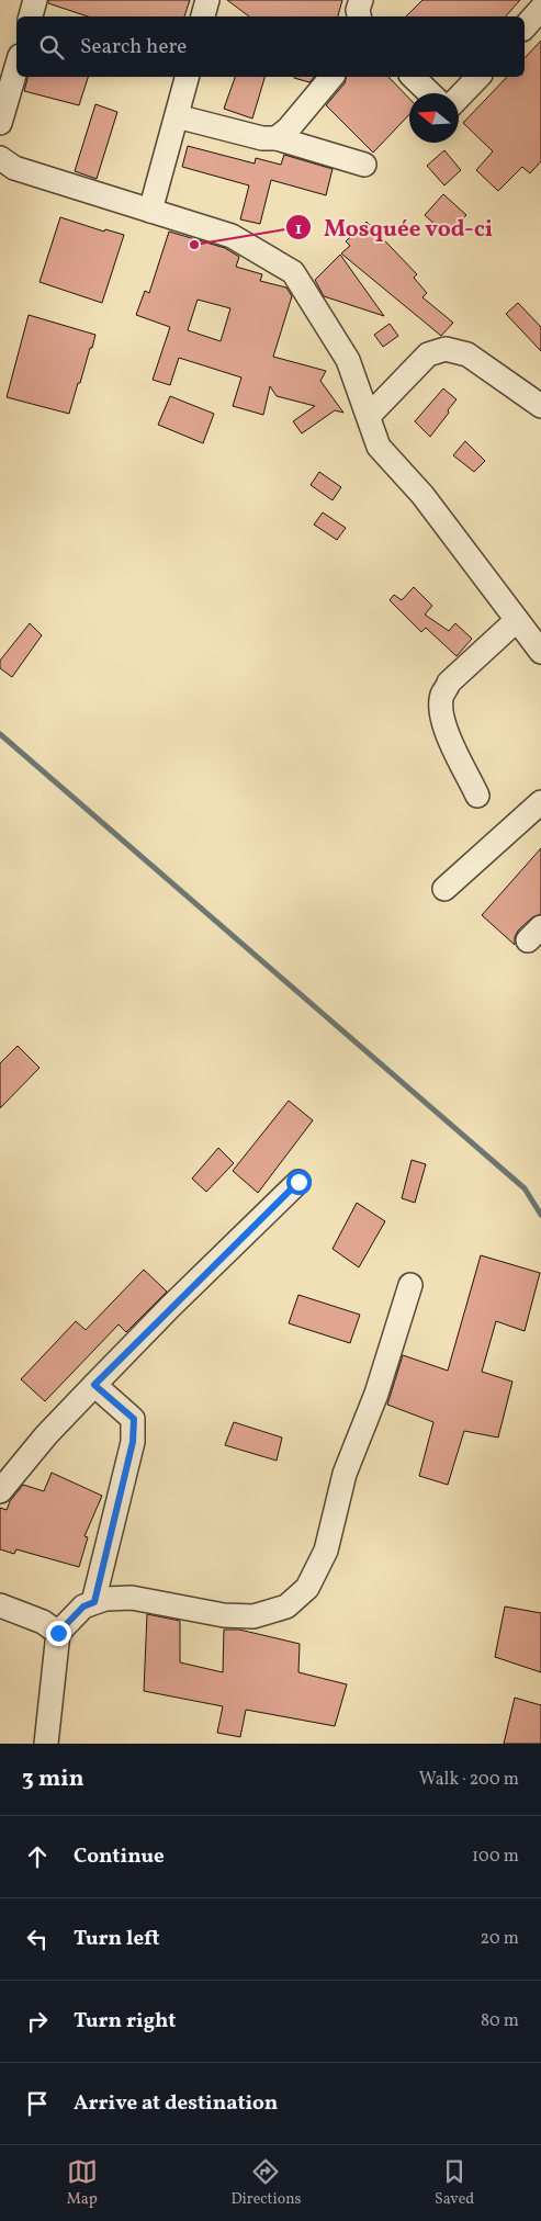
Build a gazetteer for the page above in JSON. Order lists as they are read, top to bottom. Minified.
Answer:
{"places":["Mosquée vod-ci"],"north":"left","page":{"search":"Search here","heading":["3 min","Walk · 200 m"],"list":[["Continue","100 m"],["Turn left","20 m"],["Turn right","80 m"],"Arrive at destination"],"nav":["Map","Directions","Saved"]}}
